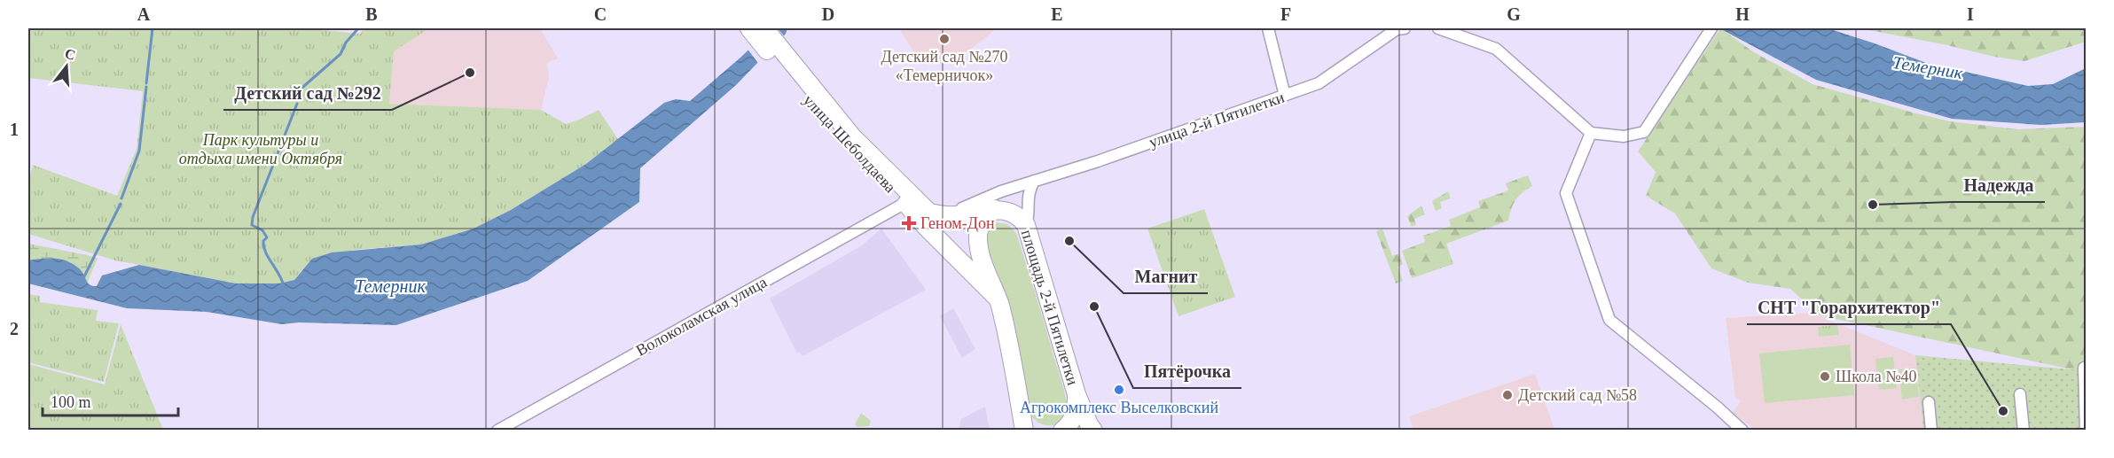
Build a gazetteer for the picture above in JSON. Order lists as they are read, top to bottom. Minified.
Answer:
{"streets":{"main road":["улица Шеболдаева","площадь 2-й Пятилетки"],"street":["улица 2-й Пятилетки","Волоколамская улица"]},"crossings":[["улица 2-й Пятилетки","площадь 2-й Пятилетки"],["улица Шеболдаева","Волоколамская улица"]],"water":["Темерник"],"parks":["Парк культуры и отдыха имени Октября"],"places":{"other":["Детский сад №270 «Темерничок»","Детский сад №292","Надежда","Магнит","Пятёрочка","Школа №40","Агрокомплекс Выселковский","Детский сад №58","СНТ \"Горархитектор\""],"health":["Геном-Дон"]},"scale_bar":"100 m","north":"top","grid":{"columns":["A","B","C","D","E","F","G","H","I"],"rows":["1","2"]}}
